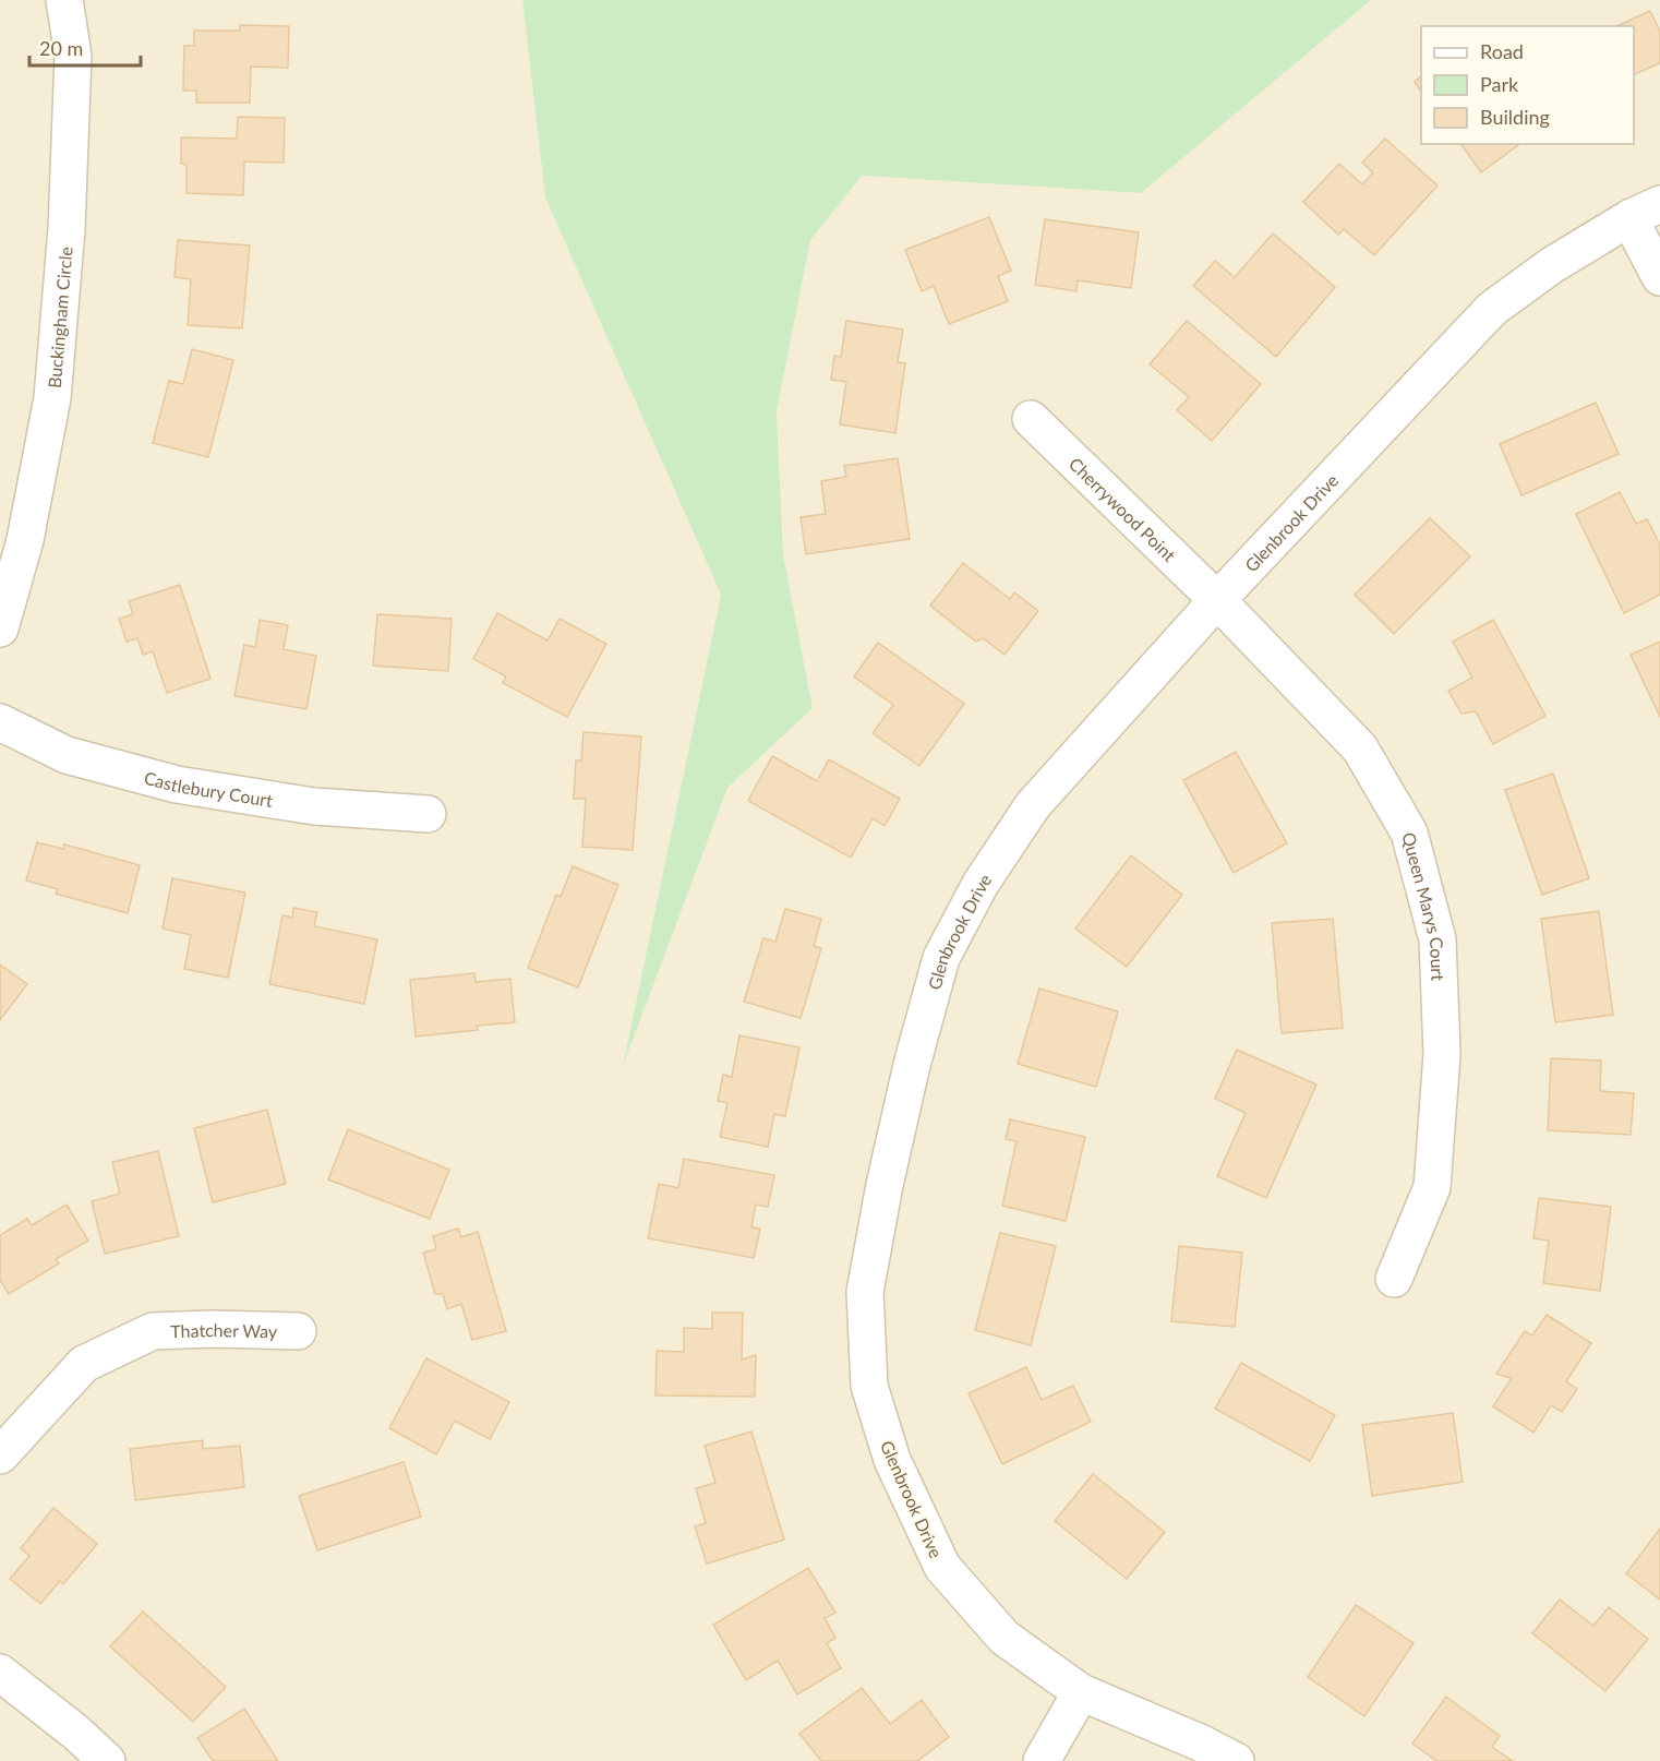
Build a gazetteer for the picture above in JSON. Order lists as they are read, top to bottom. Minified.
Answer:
{"streets":{"street":["Buckingham Circle","Cherrywood Point","Glenbrook Drive","Castlebury Court","Queen Marys Court","Thatcher Way"]},"crossings":[["Cherrywood Point","Glenbrook Drive"],["Cherrywood Point","Queen Marys Court"],["Glenbrook Drive","Queen Marys Court"]],"legend":["Road","Park","Building"],"scale_bar":"20 m"}
